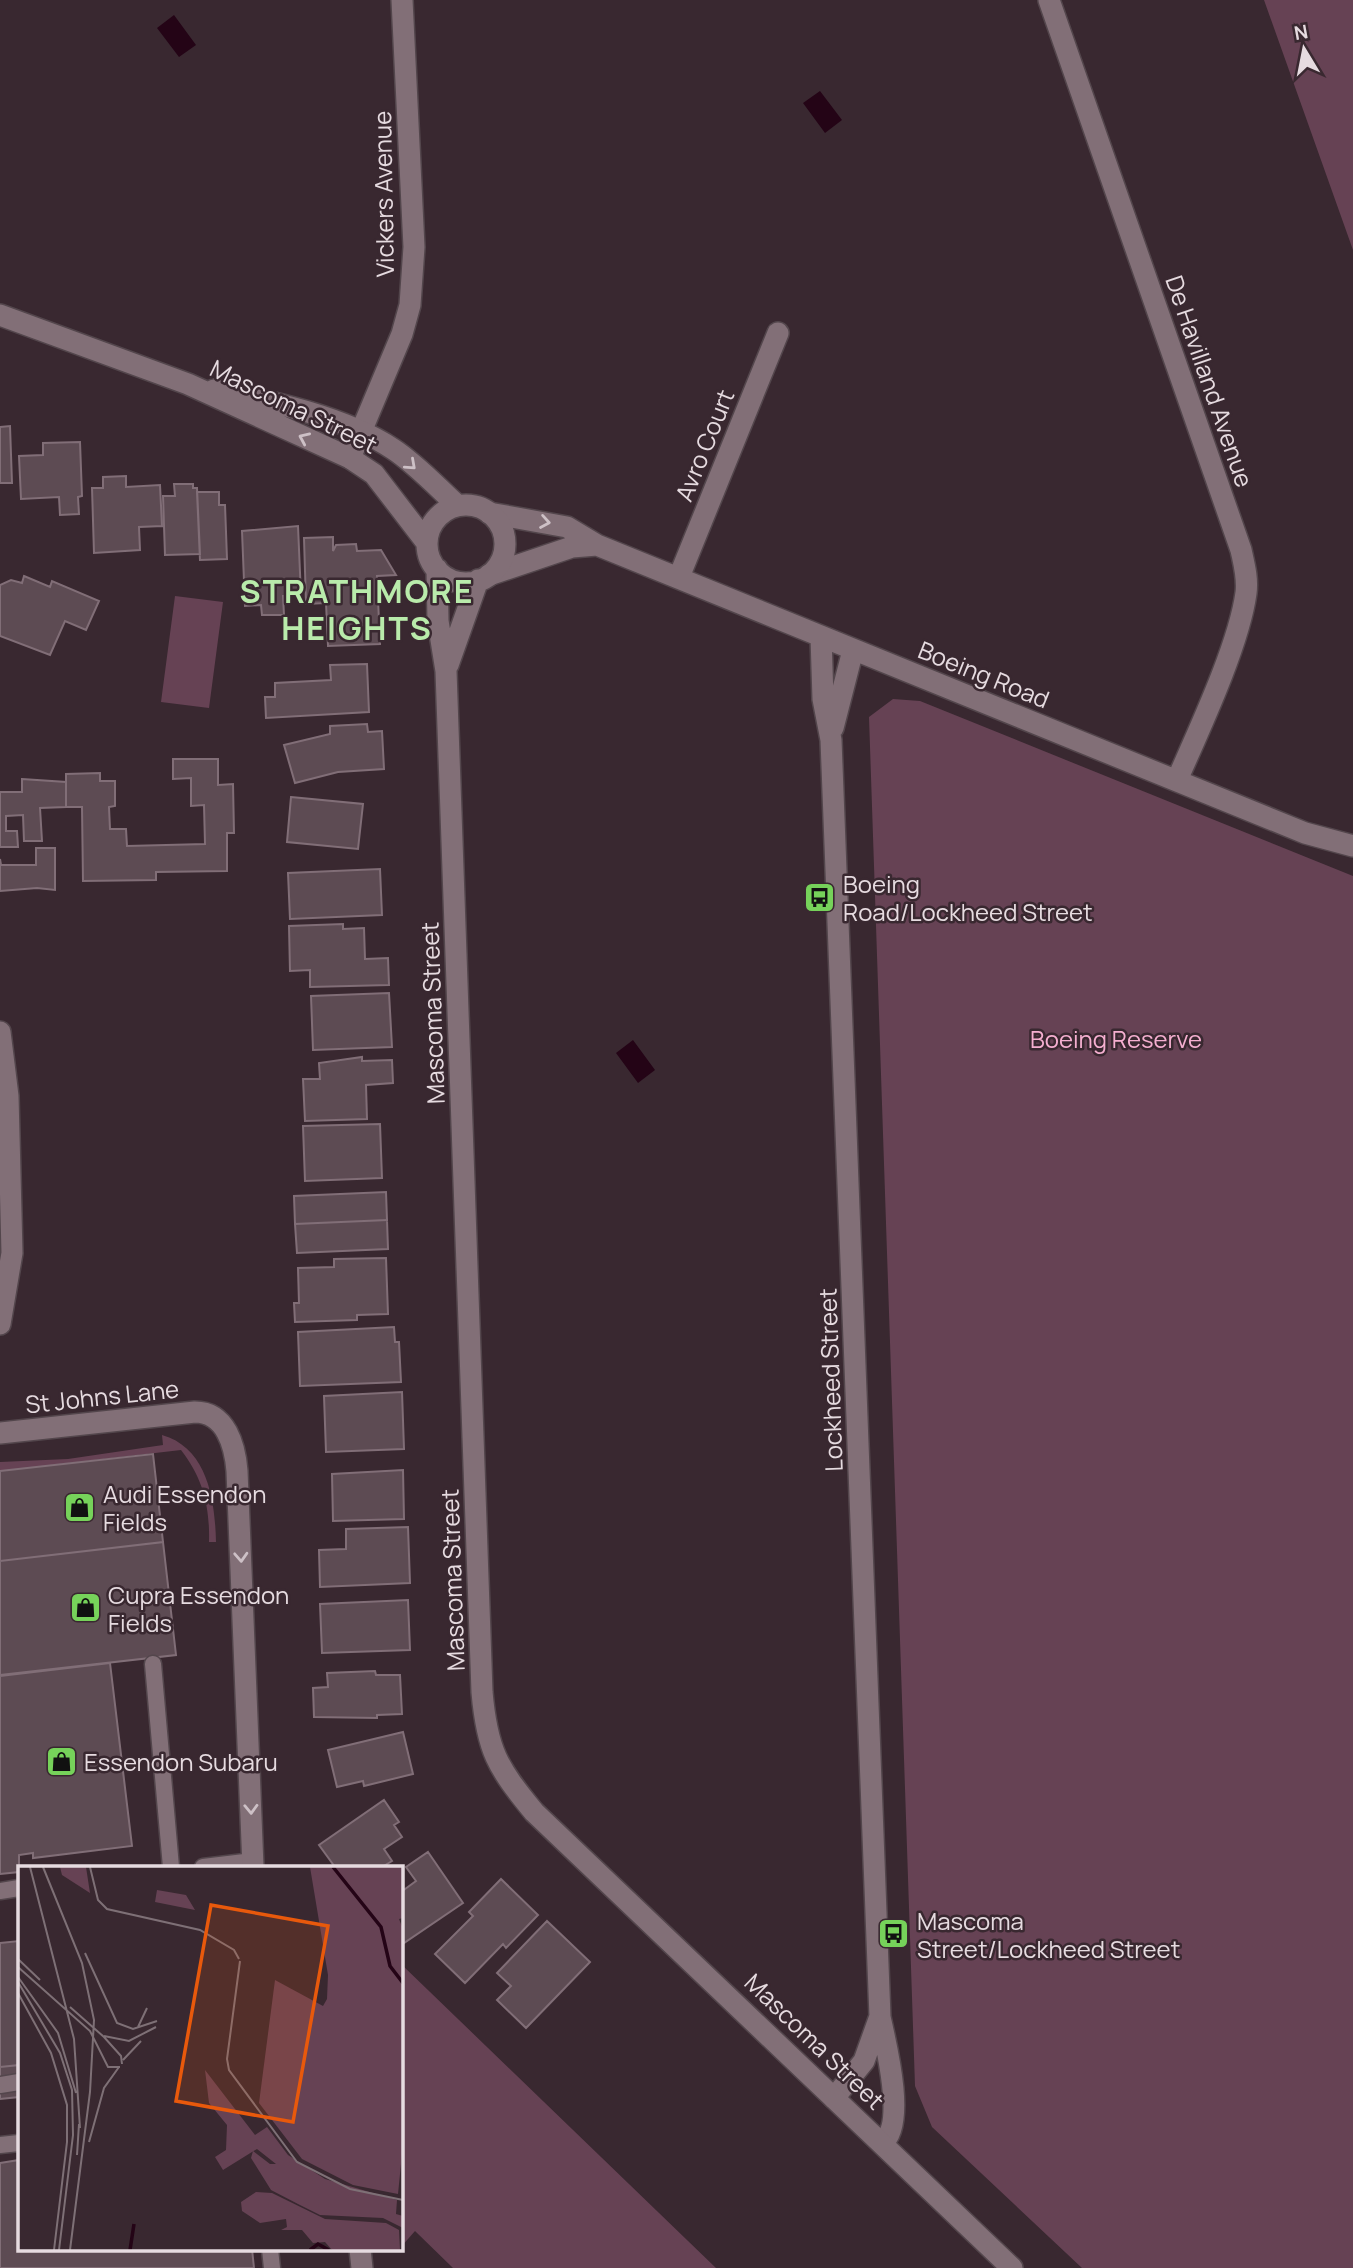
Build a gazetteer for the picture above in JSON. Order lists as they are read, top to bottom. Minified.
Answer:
{"streets":{"street":["Vickers Avenue","De Havilland Avenue","Mascoma Street","Avro Court","Boeing Road","Lockheed Street","St Johns Lane"]},"crossings":[["Vickers Avenue","Mascoma Street"],["De Havilland Avenue","Boeing Road"],["Mascoma Street","Boeing Road"],["Mascoma Street","Lockheed Street"],["Avro Court","Boeing Road"],["Boeing Road","Lockheed Street"]],"districts":["STRATHMORE HEIGHTS"],"parks":["Boeing Reserve"],"places":{"bus stop":["Boeing Road/Lockheed Street","Mascoma Street/Lockheed Street"],"shop":["Audi Essendon Fields","Cupra Essendon Fields","Essendon Subaru"]},"north":"top"}
